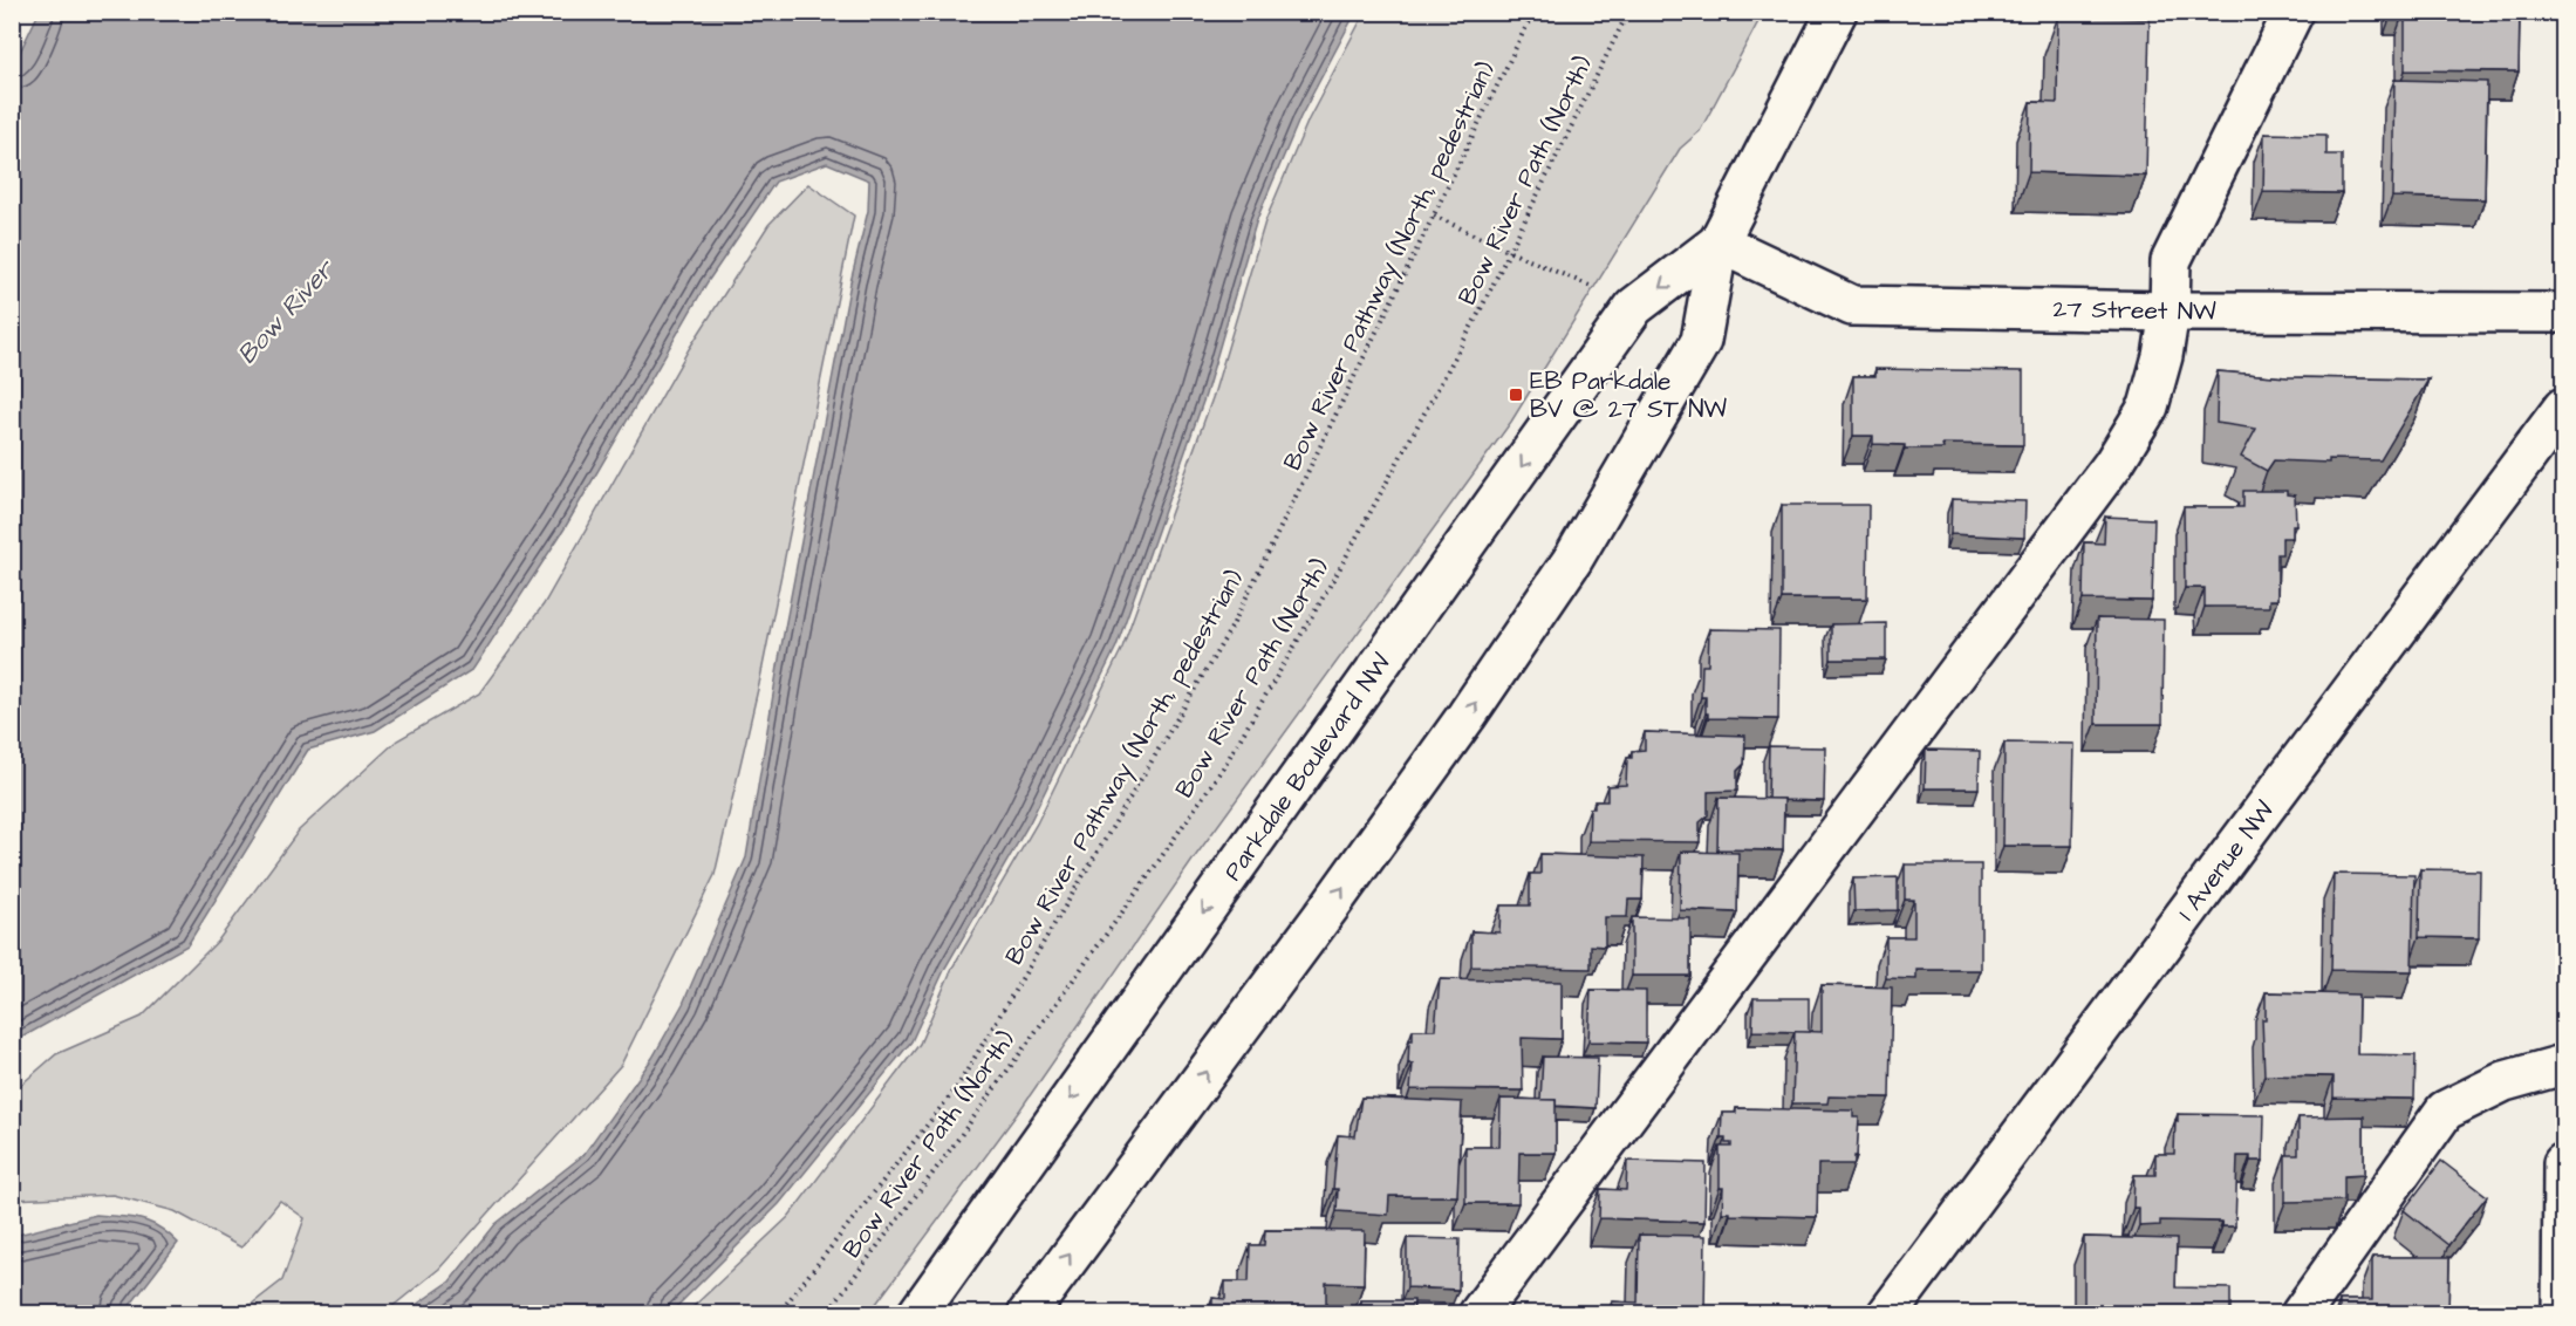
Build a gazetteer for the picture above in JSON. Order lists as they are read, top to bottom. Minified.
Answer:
{"streets":{"main road":["27 Street NW","Parkdale Boulevard NW","1 Avenue NW"],"path":["Bow River Path (North)","Bow River Pathway (North, pedestrian)"]},"crossings":[["27 Street NW","Parkdale Boulevard NW"]],"water":["Bow River"],"places":{"transit":["EB Parkdale BV @ 27 ST NW"]}}
